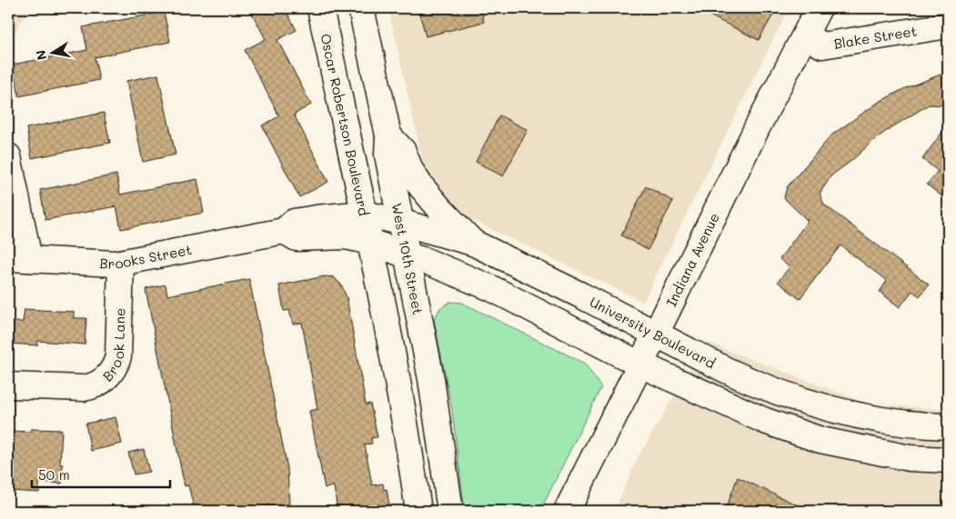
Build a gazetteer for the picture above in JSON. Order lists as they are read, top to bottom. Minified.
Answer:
{"streets":{"street":["Blake Street","Oscar Robertson Boulevard","Brooks Street","West 10th Street","Indiana Avenue","University Boulevard","Brook Lane"]},"crossings":[["Blake Street","Indiana Avenue"],["Oscar Robertson Boulevard","Brooks Street"],["Oscar Robertson Boulevard","University Boulevard"],["Brooks Street","University Boulevard"],["Brooks Street","Brook Lane"],["West 10th Street","University Boulevard"],["Indiana Avenue","University Boulevard"]],"scale_bar":"50 m","north":"left"}
